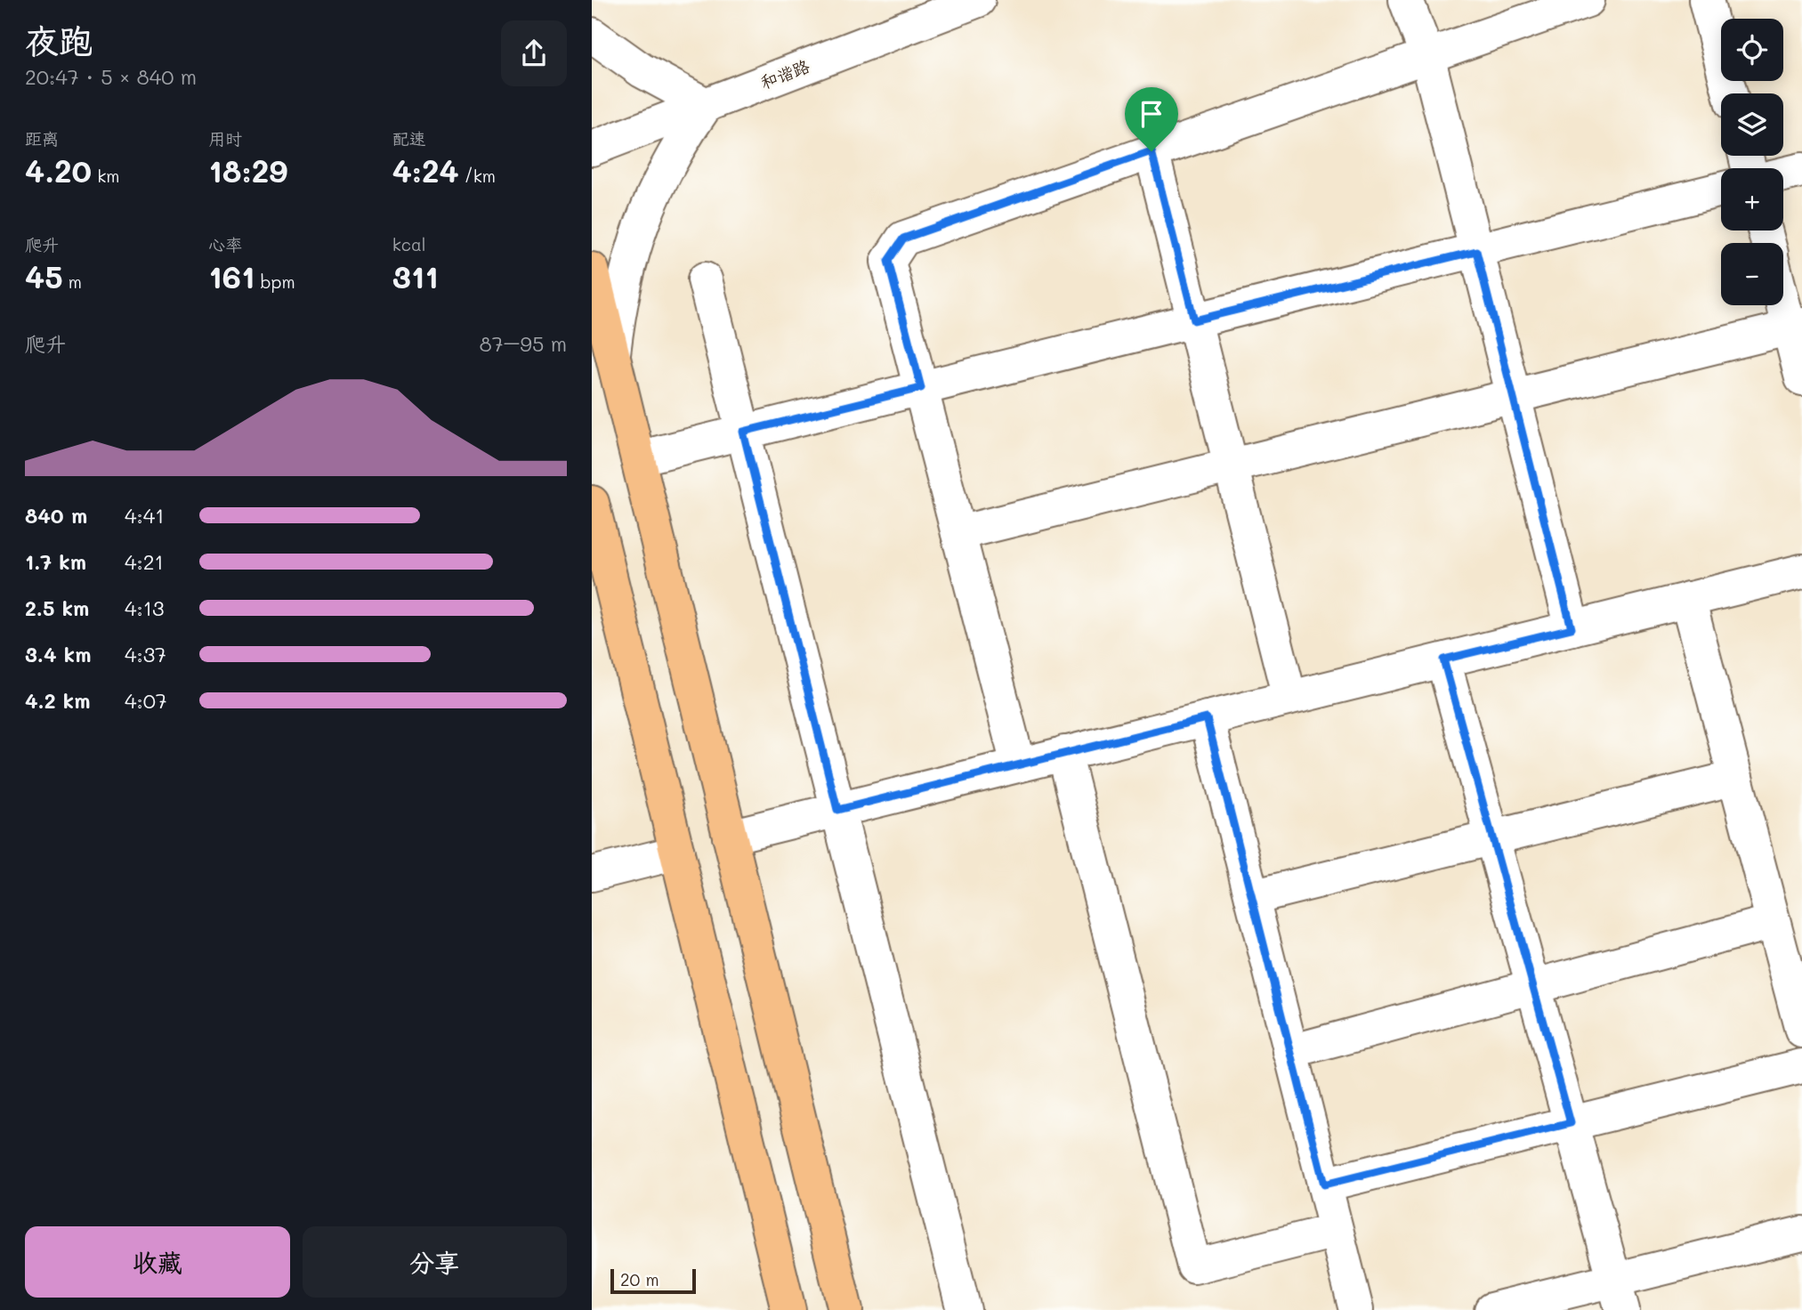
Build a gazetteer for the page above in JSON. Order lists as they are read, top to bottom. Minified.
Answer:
{"streets":{"street":["和谐路"]},"scale_bar":"20 m","page":{"heading":["夜跑","20:47 · 5 × 840 m"],"map_buttons":["+","−"],"stats":[["距离","4.20 km"],["用时","18:29"],["配速","4:24 /km"],["爬升","45 m"],["心率","161 bpm"],["kcal","311"]],"chart":["爬升","87–95 m"],"list":[{"name":"840 m","note":"4:41"},{"name":"1.7 km","note":"4:21"},{"name":"2.5 km","note":"4:13"},{"name":"3.4 km","note":"4:37"},{"name":"4.2 km","note":"4:07"}],"buttons":["收藏","分享"],"scale":"20 m"}}
